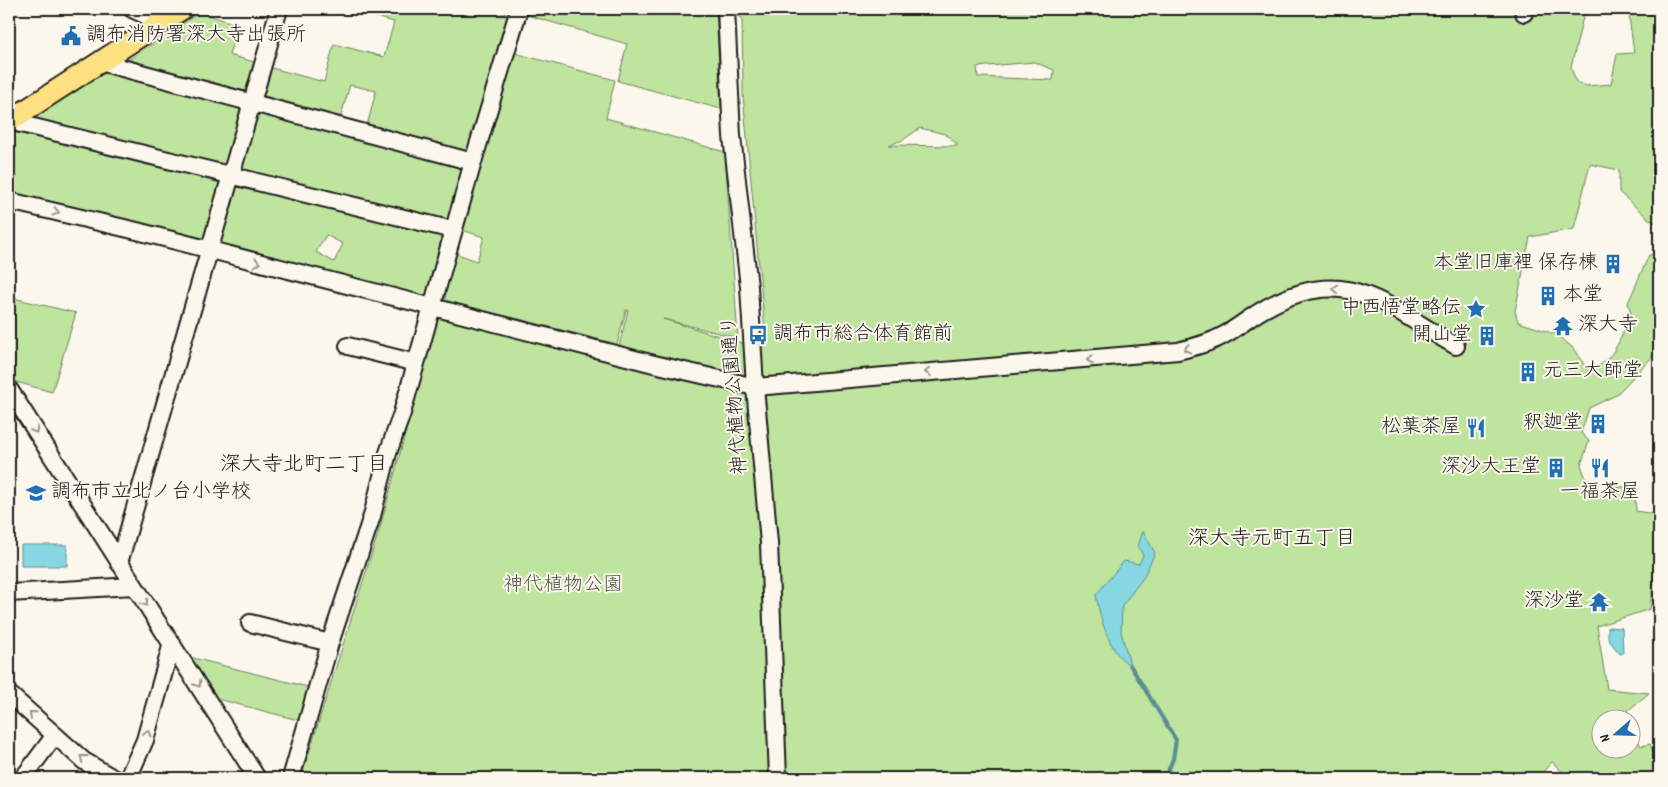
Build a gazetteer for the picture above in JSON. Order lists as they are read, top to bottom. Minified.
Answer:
{"streets":{"street":["神代植物公園通り"]},"districts":["深大寺北町二丁目","深大寺元町五丁目"],"parks":["神代植物公園"],"places":{"public building":["調布消防署深大寺出張所"],"building":["本堂旧庫裡 保存棟","本堂","開山堂","元三大師堂","釈迦堂","深沙大王堂"],"place":["中西悟堂略伝"],"temple":["深大寺","深沙堂"],"bus stop":["調布市総合体育館前"],"restaurant":["松葉茶屋","一福茶屋"],"school or university":["調布市立北ノ台小学校"]},"north":"left"}
